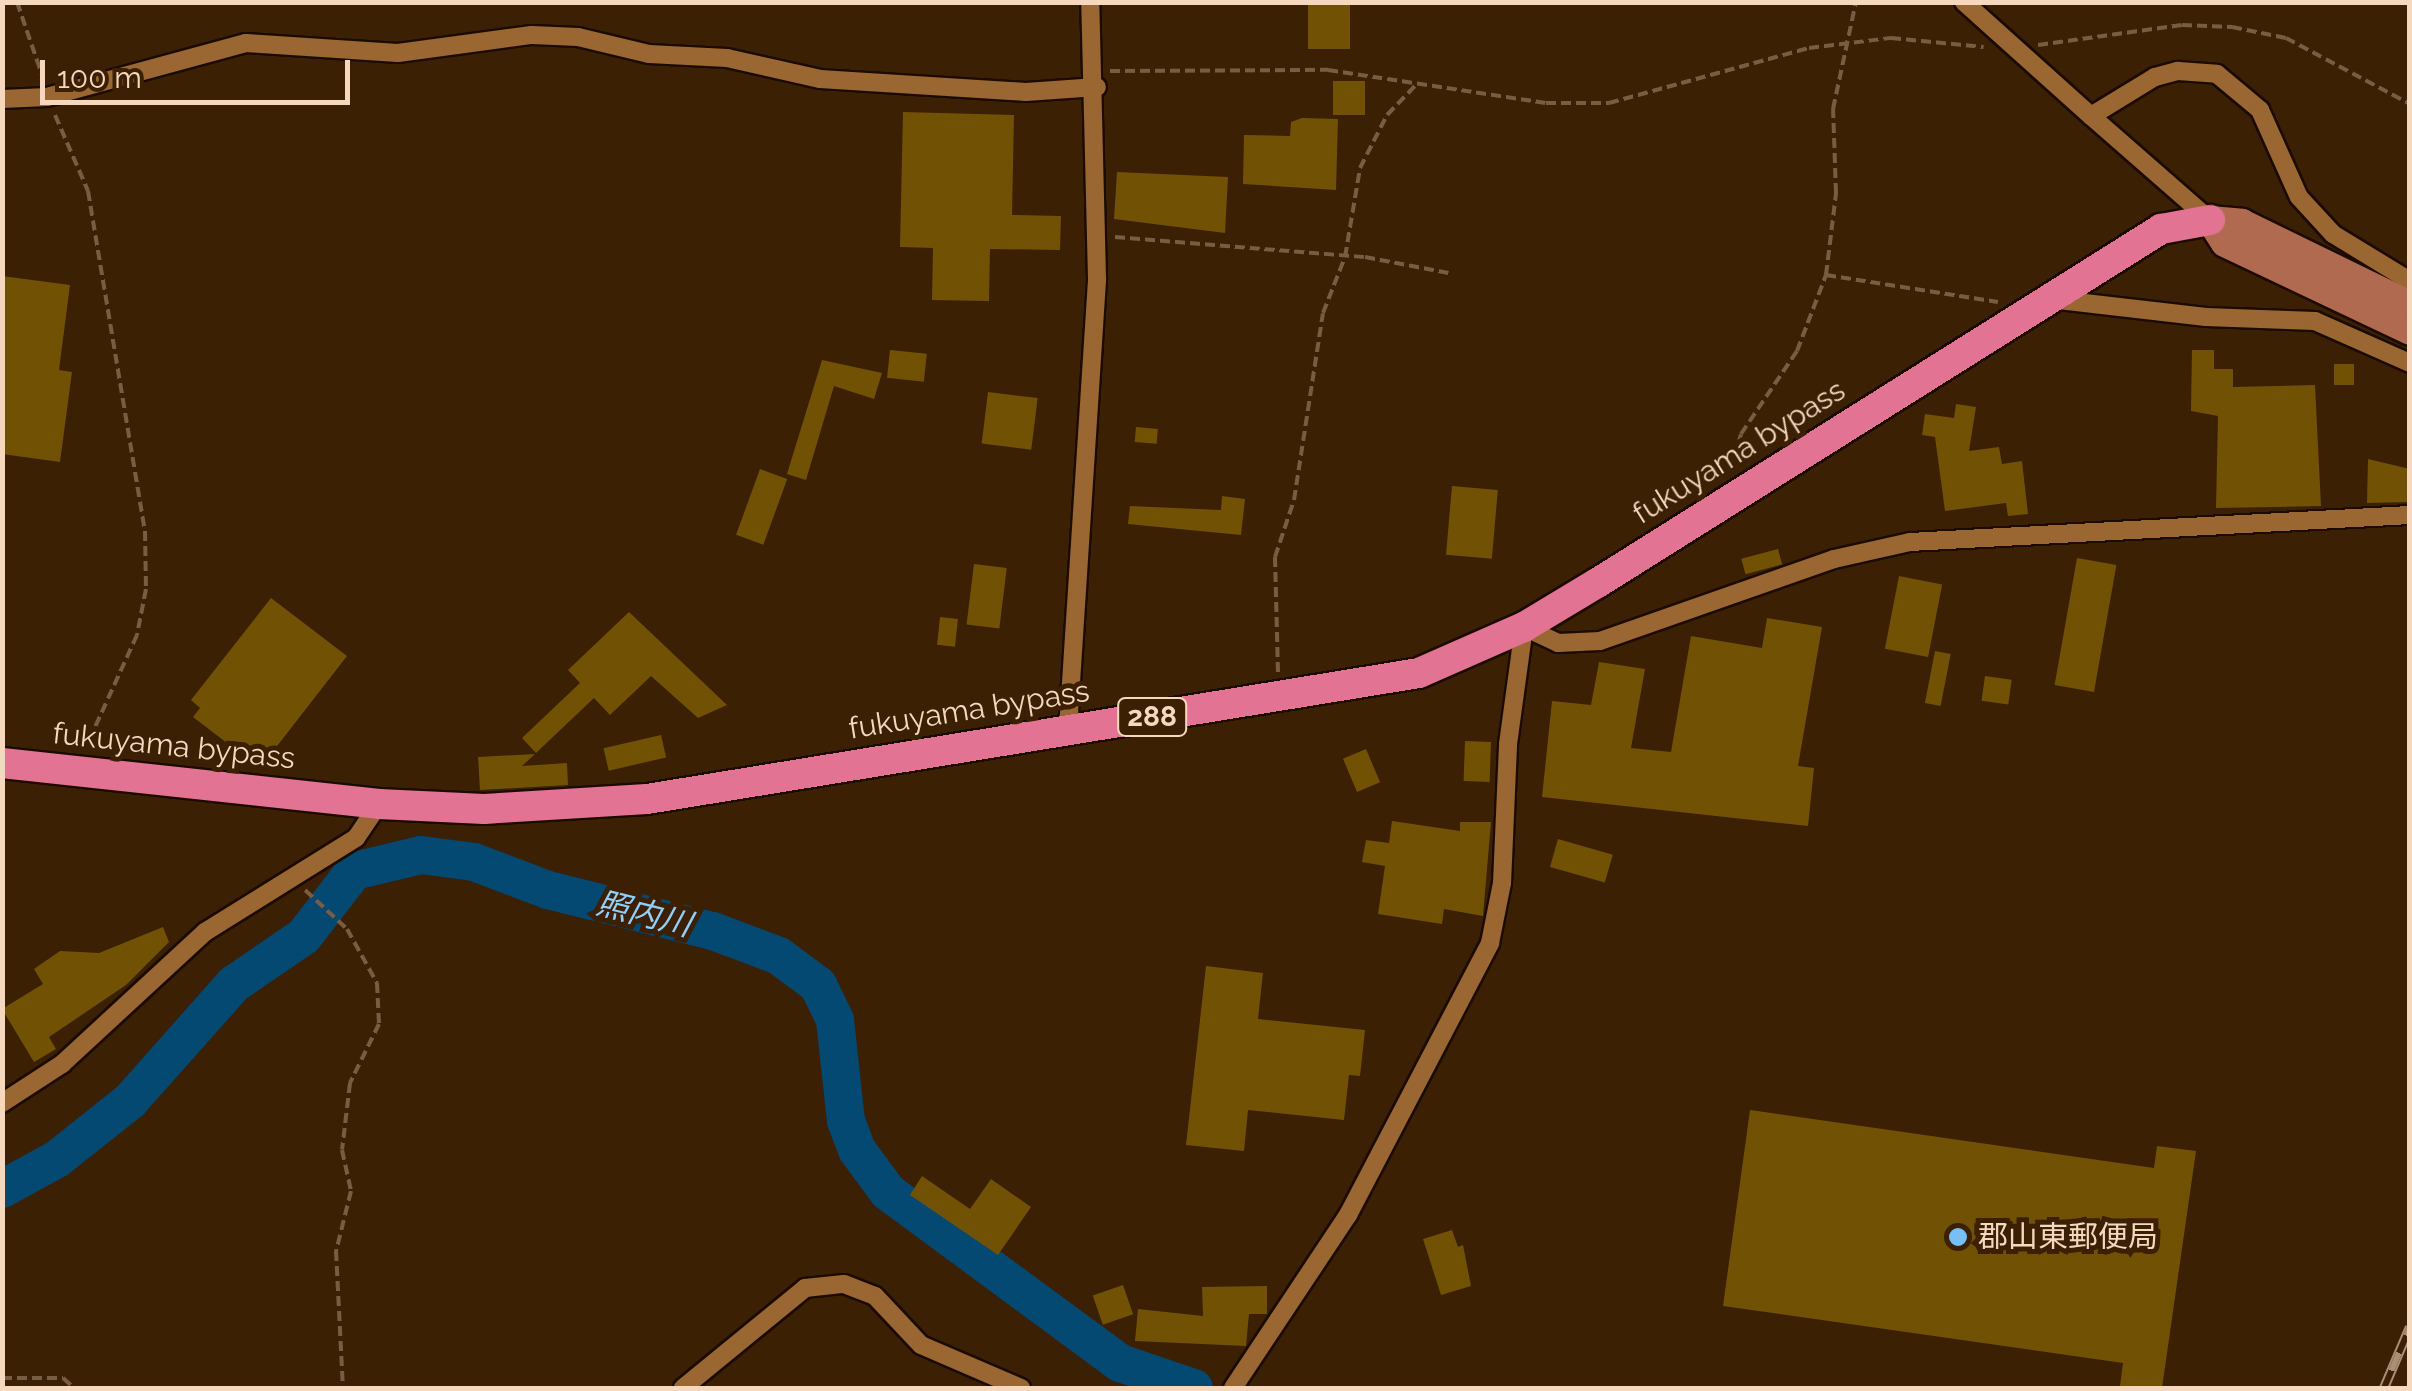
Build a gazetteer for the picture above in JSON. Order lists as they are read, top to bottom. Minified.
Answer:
{"streets":{"highway":["fukuyama bypass","288"]},"water":["照内川"],"places":["郡山東郵便局"],"scale_bar":"100 m"}
